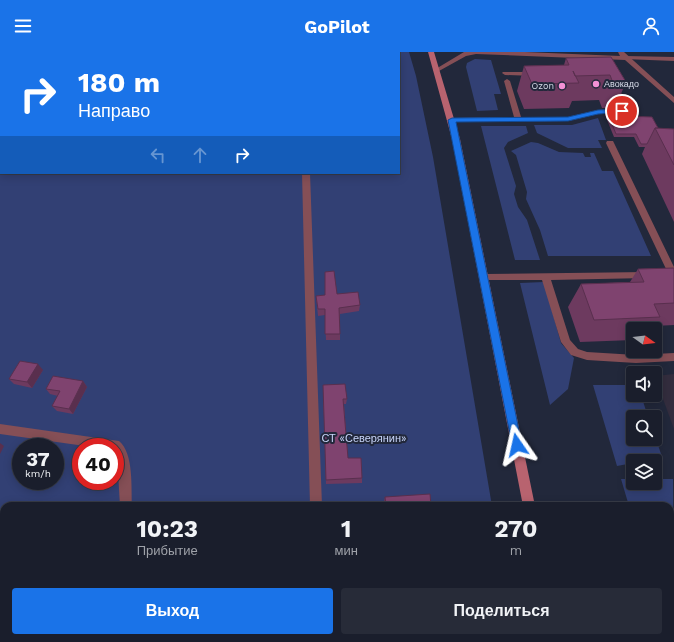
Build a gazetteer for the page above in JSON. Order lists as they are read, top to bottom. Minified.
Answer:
{"parks":["СТ «Северянин»"],"places":["Авокадо","Ozon"],"north":"right","page":{"header":"GoPilot","turn":["180 m","Направо"],"speed":"37 km/h","limit":"40","eta":["10:23","Прибытие","1","мин","270","m"],"buttons":["Выход","Поделиться"]}}
